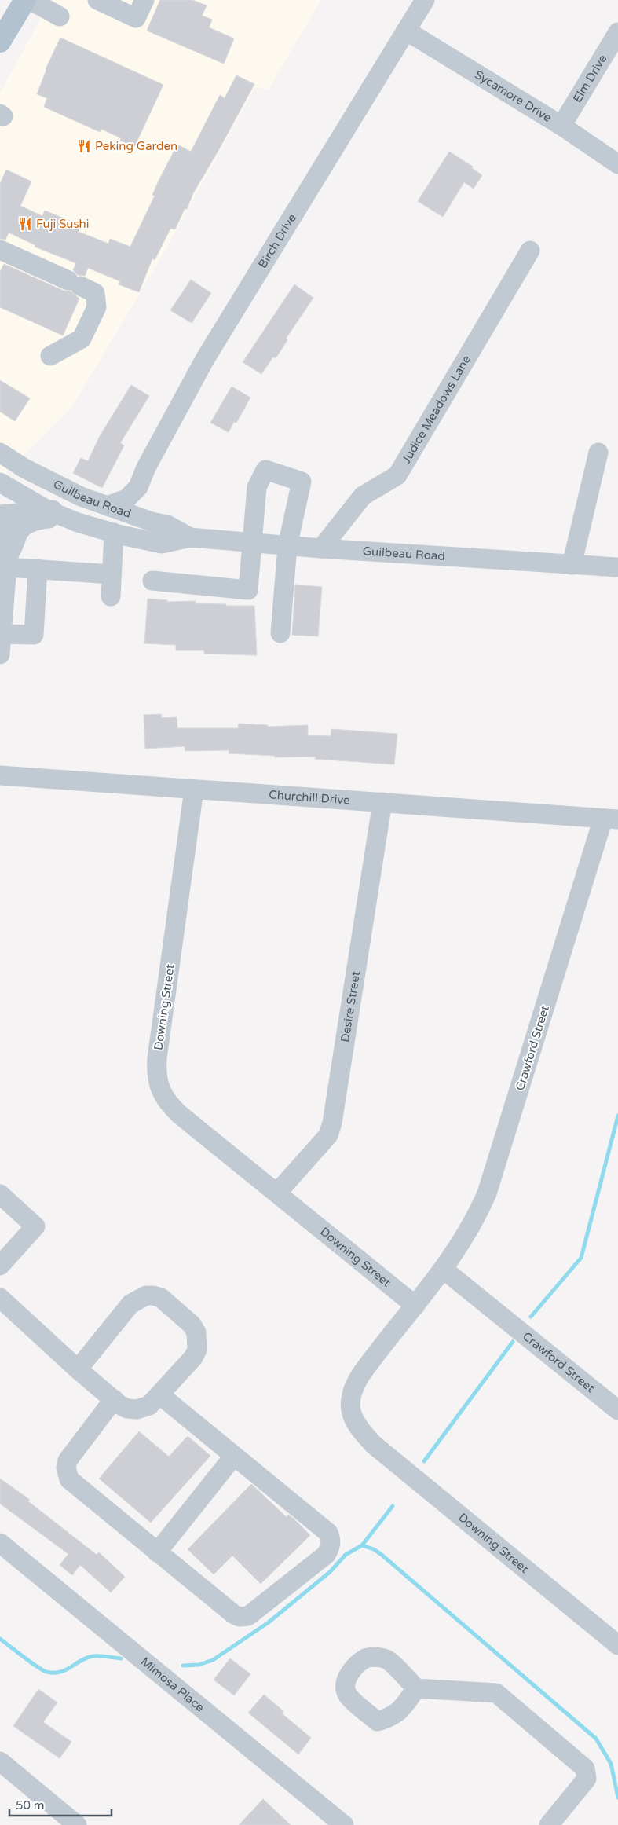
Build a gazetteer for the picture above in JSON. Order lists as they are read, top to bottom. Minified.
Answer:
{"streets":{"street":["Elm Drive","Sycamore Drive","Birch Drive","Judice Meadows Lane","Guilbeau Road","Churchill Drive","Downing Street","Desire Street","Crawford Street","Mimosa Place"]},"crossings":[["Elm Drive","Sycamore Drive"],["Sycamore Drive","Birch Drive"],["Birch Drive","Guilbeau Road"],["Judice Meadows Lane","Guilbeau Road"],["Churchill Drive","Downing Street"],["Churchill Drive","Desire Street"],["Churchill Drive","Crawford Street"],["Downing Street","Desire Street"],["Downing Street","Crawford Street"]],"places":{"restaurant":["Peking Garden","Fuji Sushi"]},"scale_bar":"50 m"}
